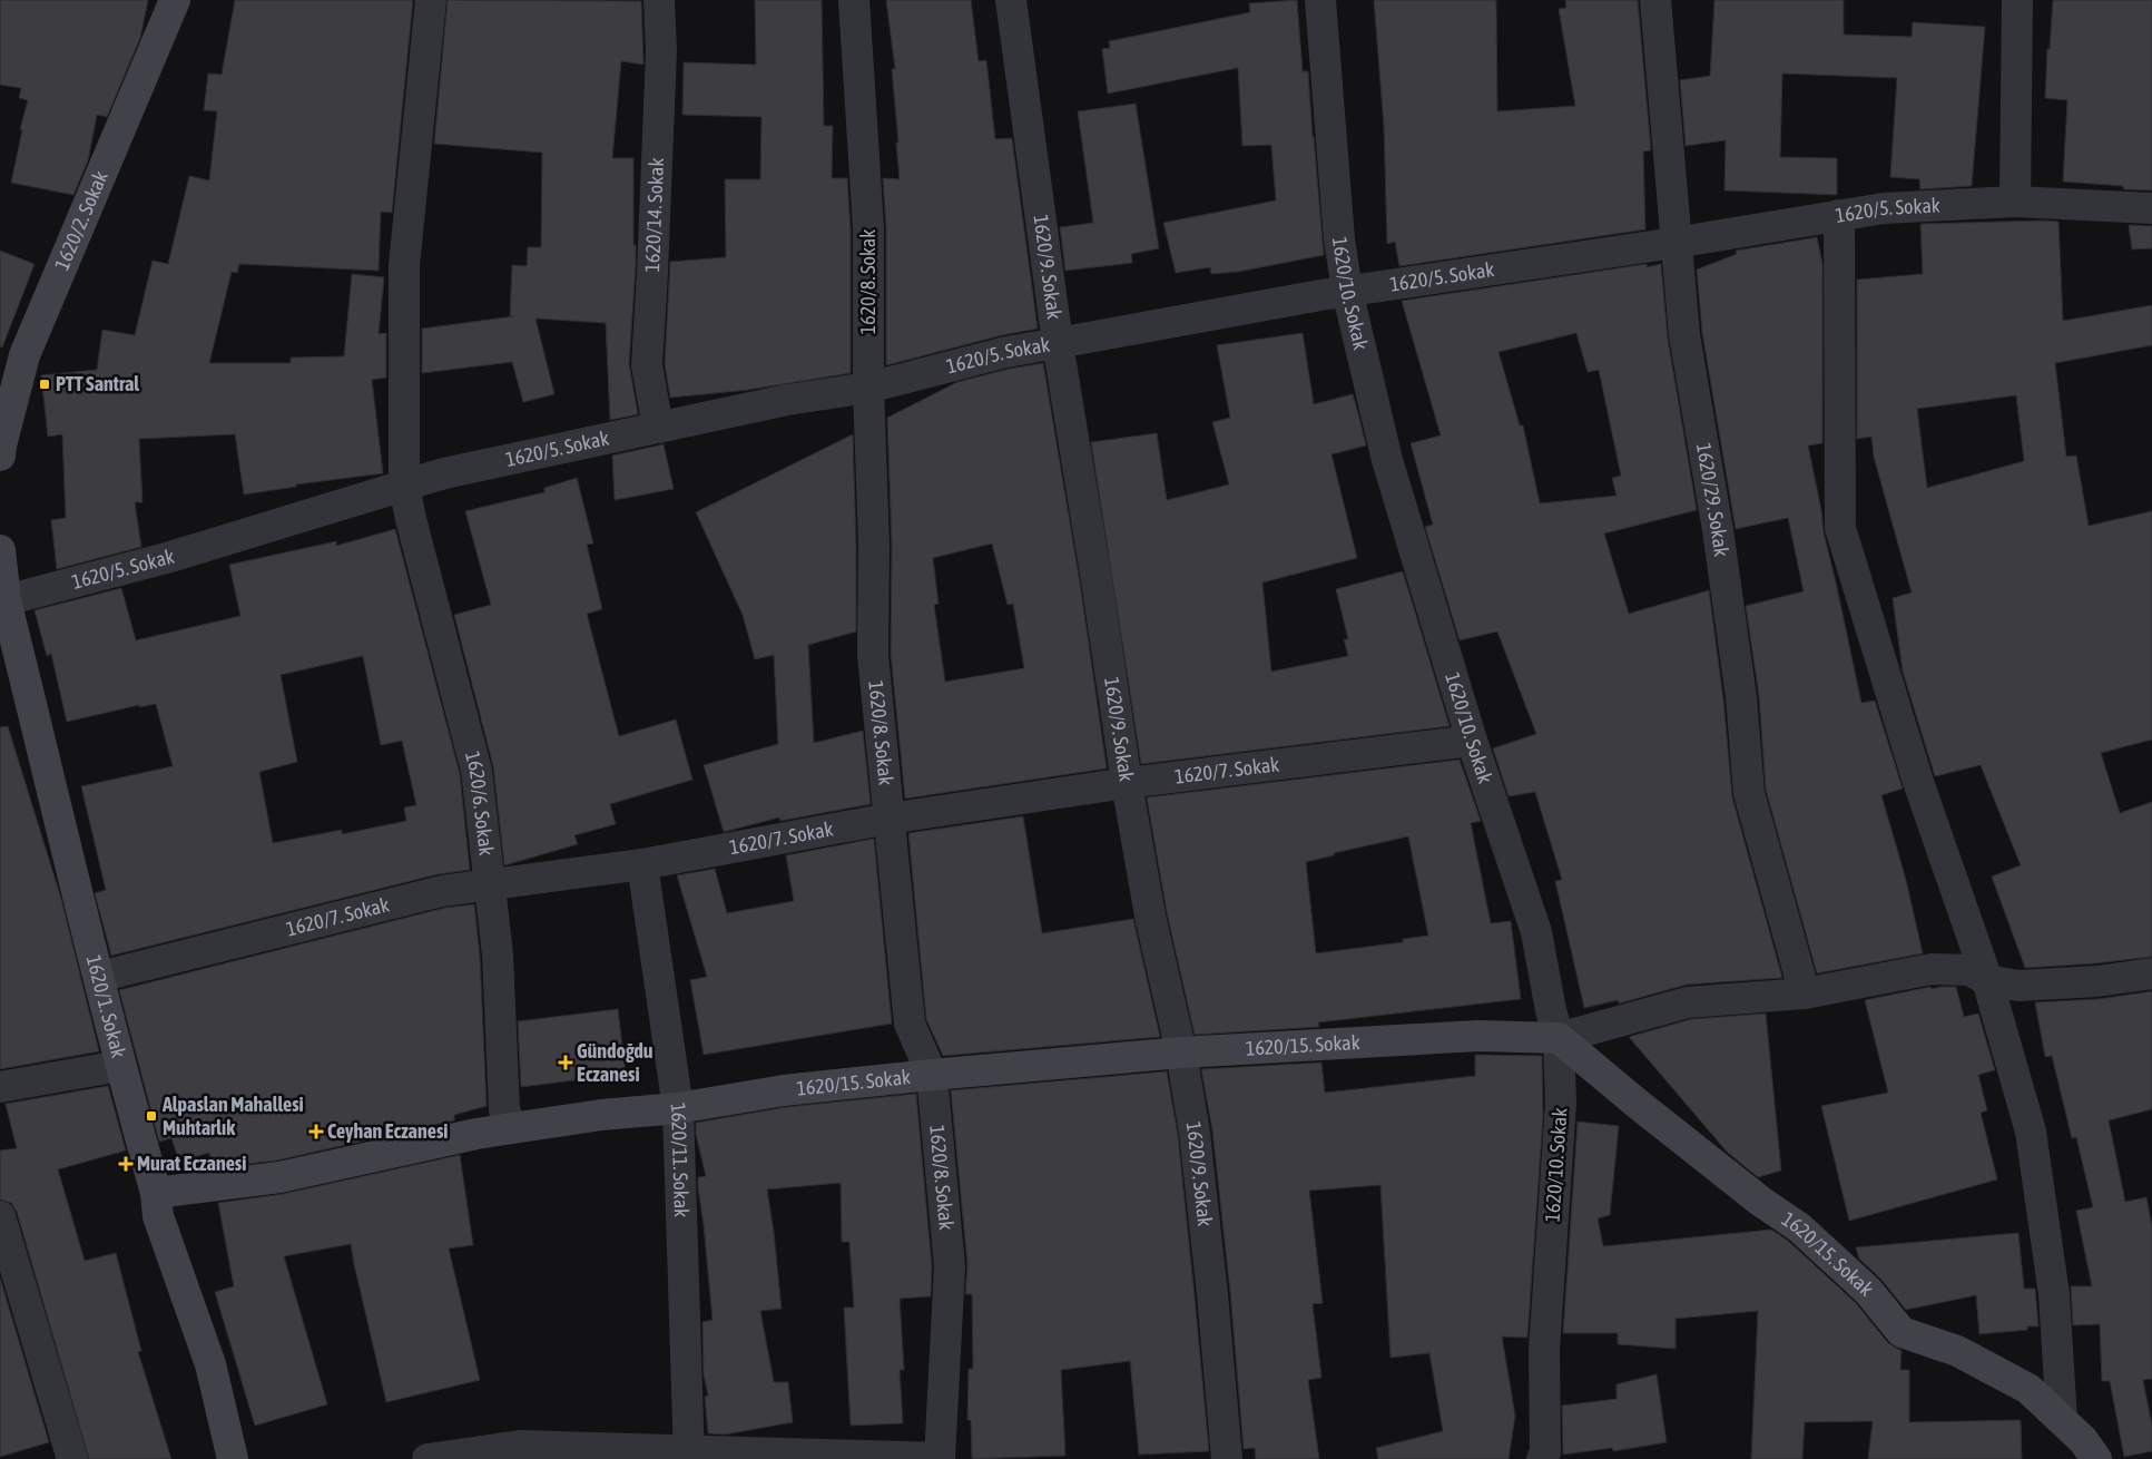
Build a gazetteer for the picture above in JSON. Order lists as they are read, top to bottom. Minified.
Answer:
{"streets":{"street":["1620/5. Sokak","1620/14. Sokak","1620/2. Sokak","1620/9. Sokak","1620/8. Sokak","1620/10. Sokak","1620/29. Sokak","1620/7. Sokak","1620/6. Sokak","1620/1. Sokak","1620/15. Sokak","1620/11. Sokak"]},"crossings":[["1620/5. Sokak","1620/14. Sokak"],["1620/5. Sokak","1620/9. Sokak"],["1620/5. Sokak","1620/8. Sokak"],["1620/5. Sokak","1620/10. Sokak"],["1620/5. Sokak","1620/29. Sokak"],["1620/5. Sokak","1620/6. Sokak"],["1620/5. Sokak","1620/1. Sokak"],["1620/9. Sokak","1620/7. Sokak"],["1620/9. Sokak","1620/15. Sokak"],["1620/8. Sokak","1620/7. Sokak"],["1620/8. Sokak","1620/15. Sokak"],["1620/10. Sokak","1620/7. Sokak"],["1620/10. Sokak","1620/15. Sokak"],["1620/29. Sokak","1620/15. Sokak"],["1620/7. Sokak","1620/6. Sokak"],["1620/7. Sokak","1620/1. Sokak"],["1620/7. Sokak","1620/11. Sokak"],["1620/6. Sokak","1620/15. Sokak"],["1620/1. Sokak","1620/15. Sokak"],["1620/15. Sokak","1620/11. Sokak"]],"places":{"transit":["PTT Santral","Alpaslan Mahallesi Muhtarlık"],"health":["Gündoğdu Eczanesi","Ceyhan Eczanesi","Murat Eczanesi"]}}
